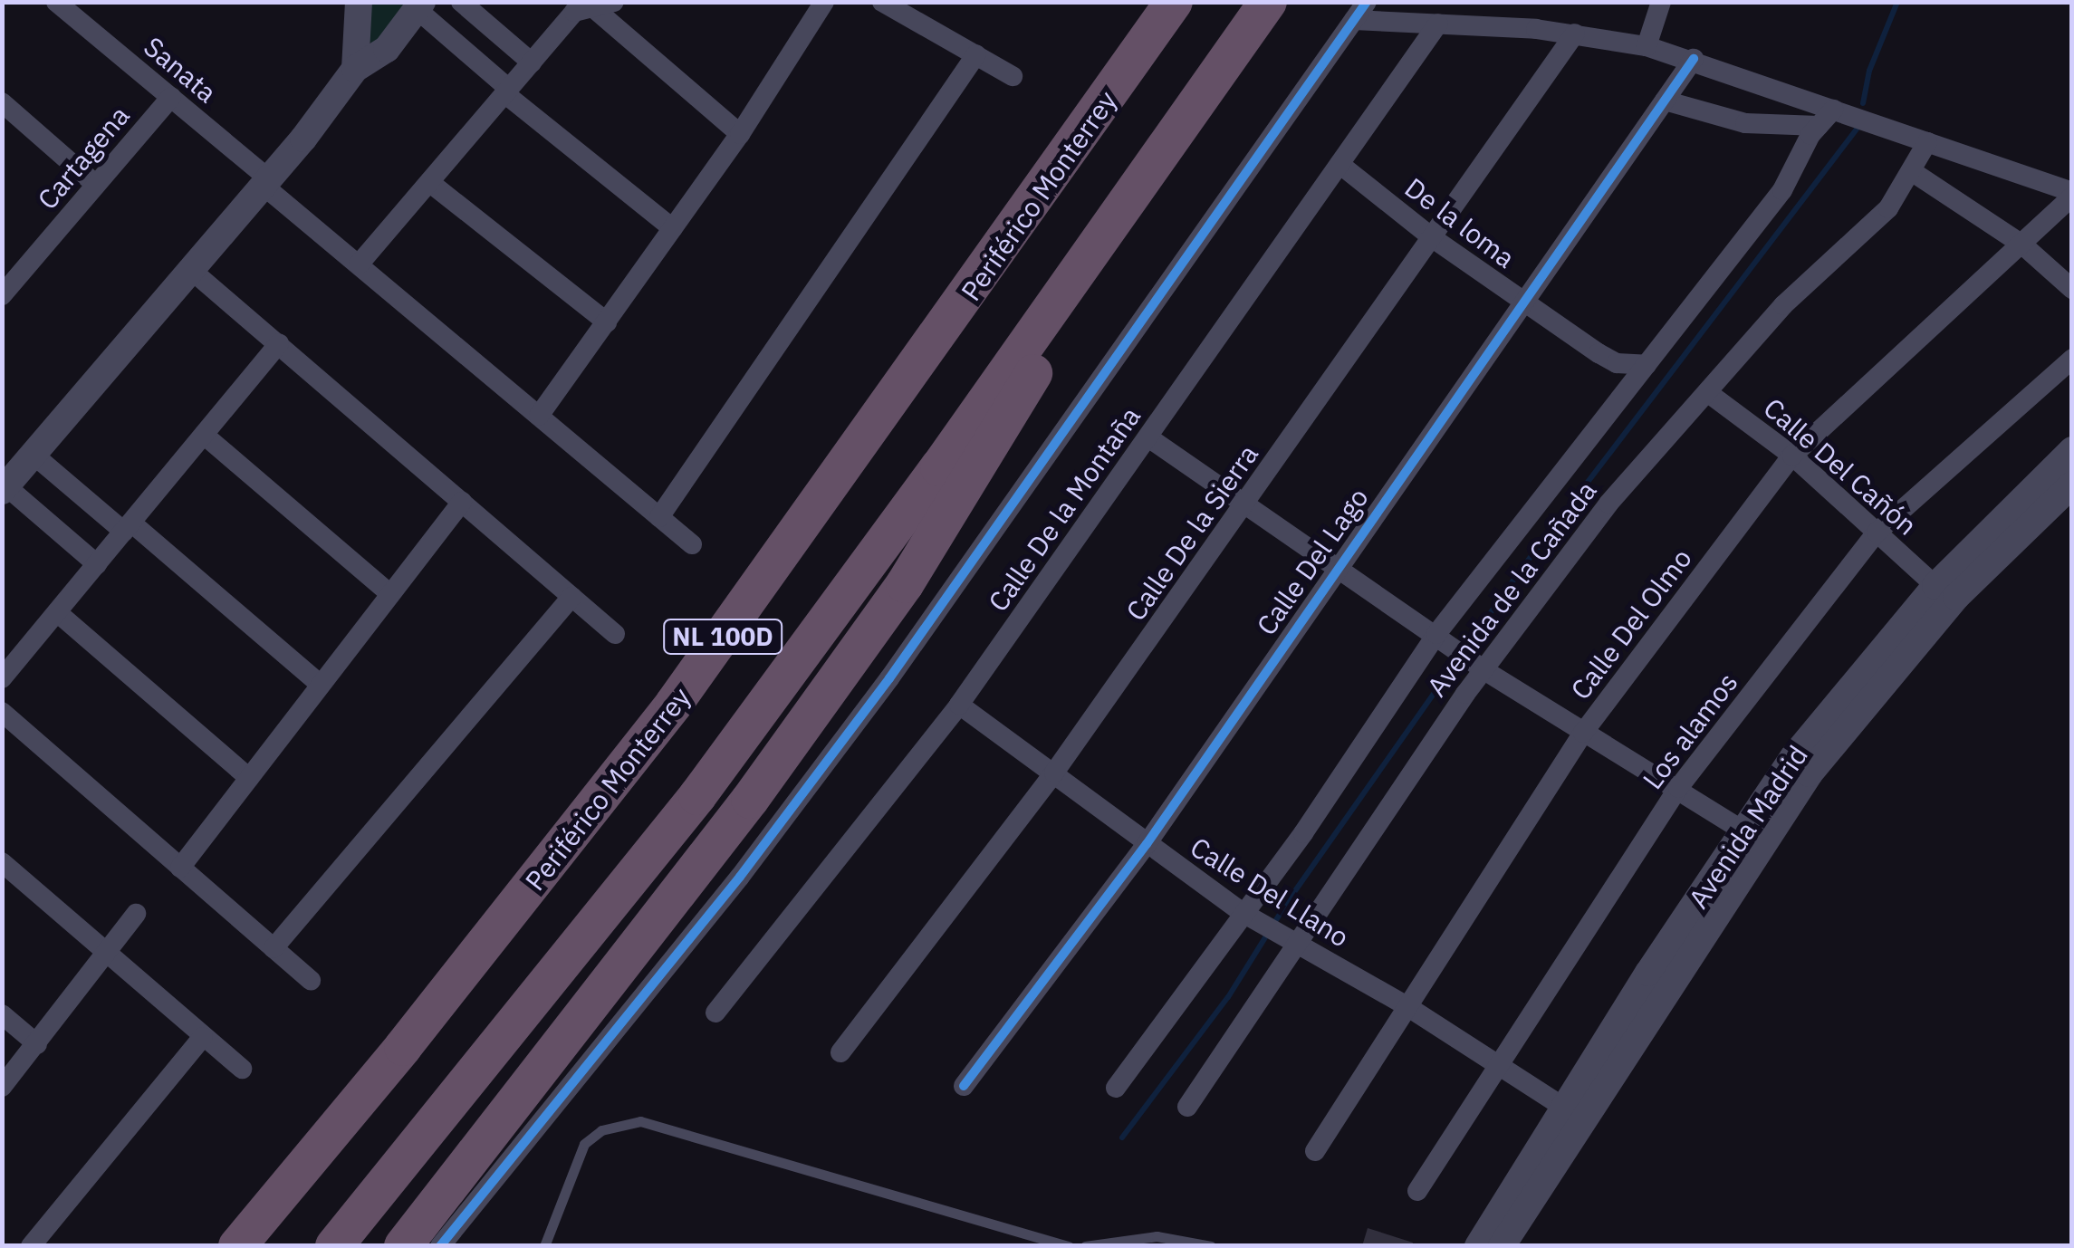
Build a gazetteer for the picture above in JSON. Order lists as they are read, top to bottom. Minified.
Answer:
{"streets":{"highway":["Periférico Monterrey","NL 100D"],"street":["Sanata","Cartagena","De la loma","Calle Del Cañón","Calle De la Montaña","Calle De la Sierra","Calle Del Lago","Avenida de la Cañada","Calle Del Olmo","Los alamos","Avenida Madrid","Calle Del Llano"]},"crossings":[["Sanata","Cartagena"],["De la loma","Calle De la Montaña"],["De la loma","Calle De la Sierra"],["De la loma","Calle Del Lago"],["De la loma","Avenida de la Cañada"],["Calle Del Cañón","Avenida de la Cañada"],["Calle Del Cañón","Calle Del Olmo"],["Calle Del Cañón","Los alamos"],["Calle Del Cañón","Avenida Madrid"],["Calle De la Montaña","Calle Del Llano"],["Calle De la Sierra","Calle Del Llano"],["Calle Del Lago","Calle Del Llano"],["Avenida de la Cañada","Calle Del Llano"],["Calle Del Olmo","Calle Del Llano"],["Los alamos","Calle Del Llano"],["Avenida Madrid","Calle Del Llano"]]}
